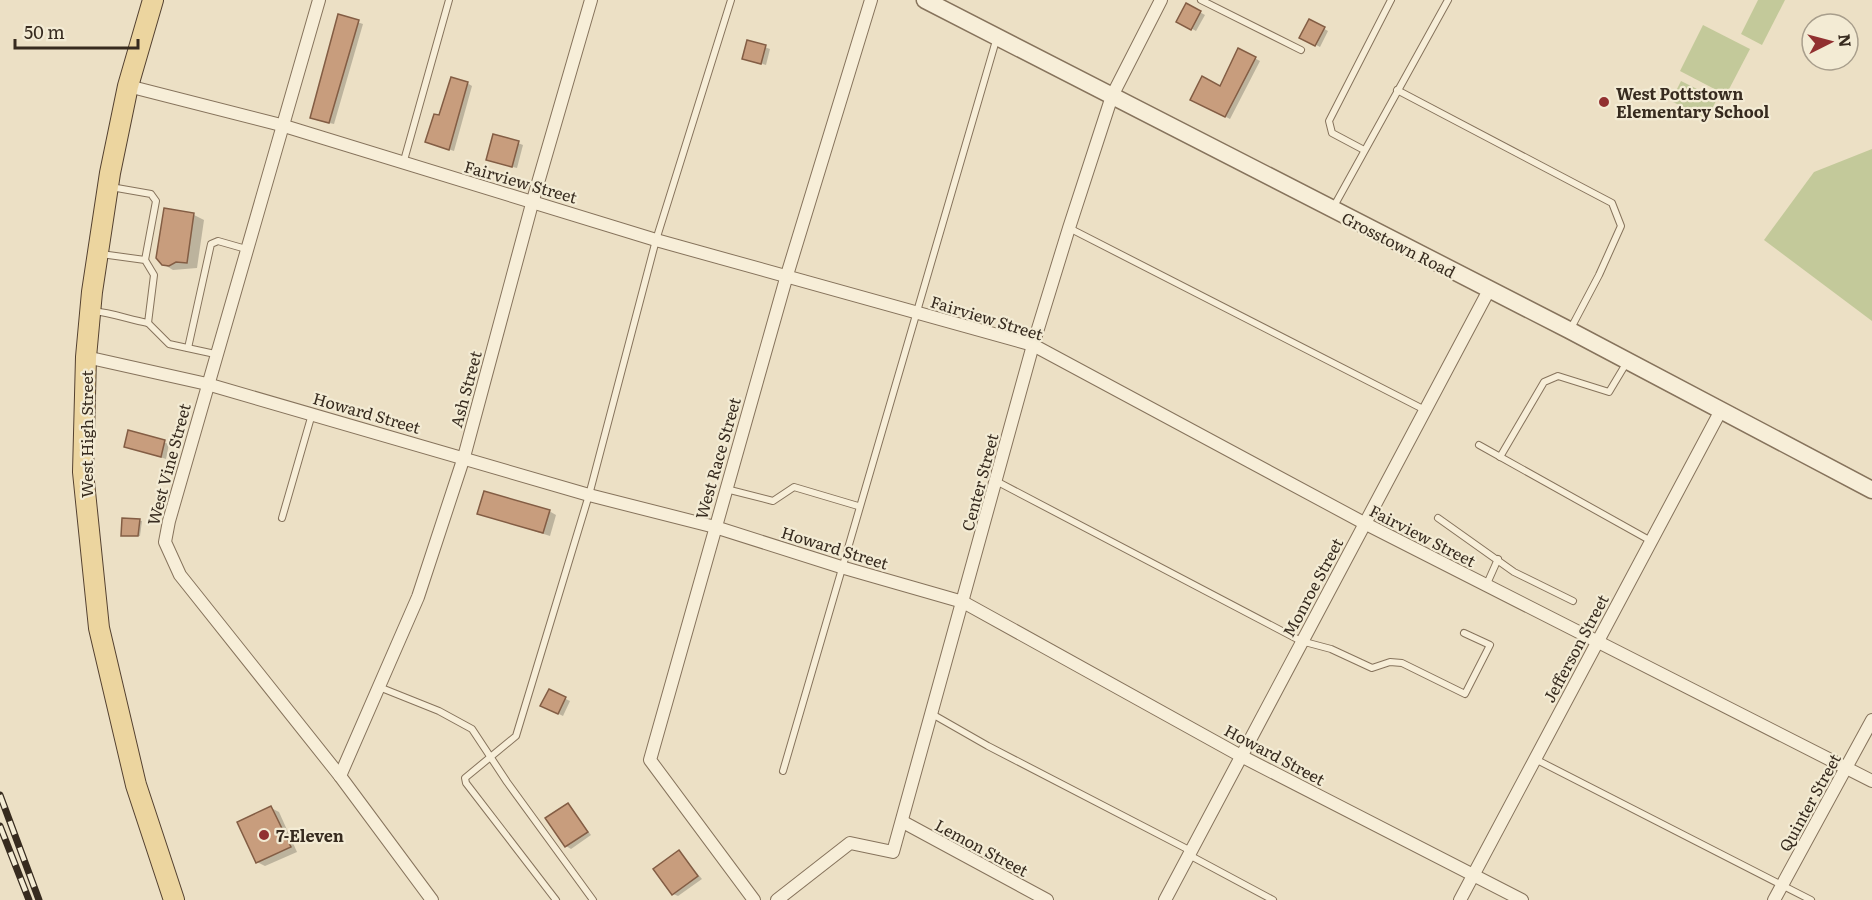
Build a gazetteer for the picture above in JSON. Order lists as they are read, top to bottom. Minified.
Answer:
{"streets":{"main road":["West High Street"],"street":["Fairview Street","Grosstown Road","Ash Street","Howard Street","West Race Street","West Vine Street","Center Street","Monroe Street","Jefferson Street","Quinter Street","Lemon Street"]},"crossings":[["Fairview Street","Ash Street"],["Fairview Street","West High Street"],["Fairview Street","West Race Street"],["Fairview Street","West Vine Street"],["Fairview Street","Center Street"],["Fairview Street","Monroe Street"],["Fairview Street","Jefferson Street"],["Fairview Street","Quinter Street"],["Grosstown Road","Center Street"],["Grosstown Road","Monroe Street"],["Grosstown Road","Jefferson Street"],["Ash Street","Howard Street"],["Ash Street","West Vine Street"],["Howard Street","West High Street"],["Howard Street","West Race Street"],["Howard Street","West Vine Street"],["Howard Street","Center Street"],["Howard Street","Monroe Street"],["Howard Street","Jefferson Street"],["Center Street","Lemon Street"]],"places":["West Pottstown Elementary School","7-Eleven"],"scale_bar":"50 m","north":"right"}
